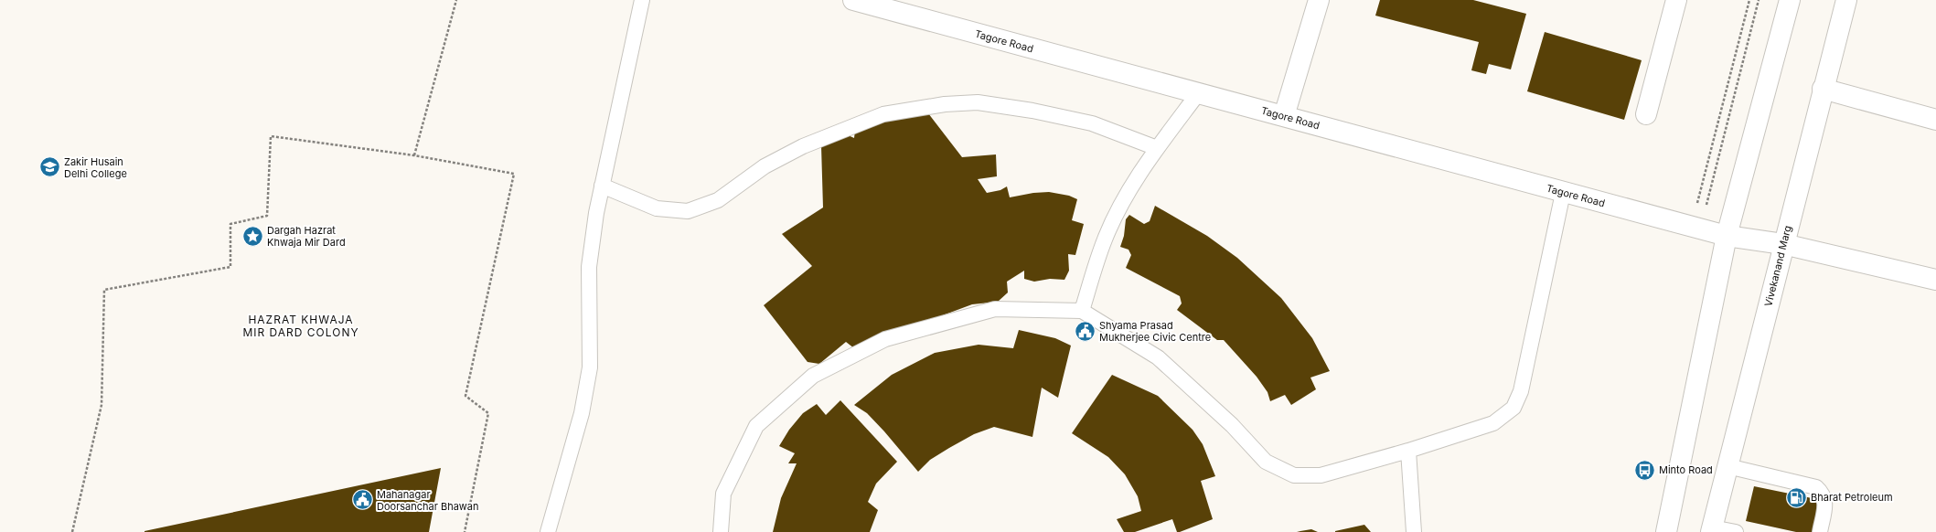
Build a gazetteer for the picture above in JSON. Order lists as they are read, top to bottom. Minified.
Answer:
{"streets":{"street":["Tagore Road","Vivekanand Marg"]},"crossings":[["Tagore Road","Vivekanand Marg"]],"districts":["HAZRAT KHWAJA MIR DARD COLONY"],"places":{"school or university":["Zakir Husain Delhi College"],"place":["Dargah Hazrat Khwaja Mir Dard"],"public building":["Shyama Prasad Mukherjee Civic Centre","Mahanagar Doorsanchar Bhawan"],"bus stop":["Minto Road"],"fuel station":["Bharat Petroleum"]}}
